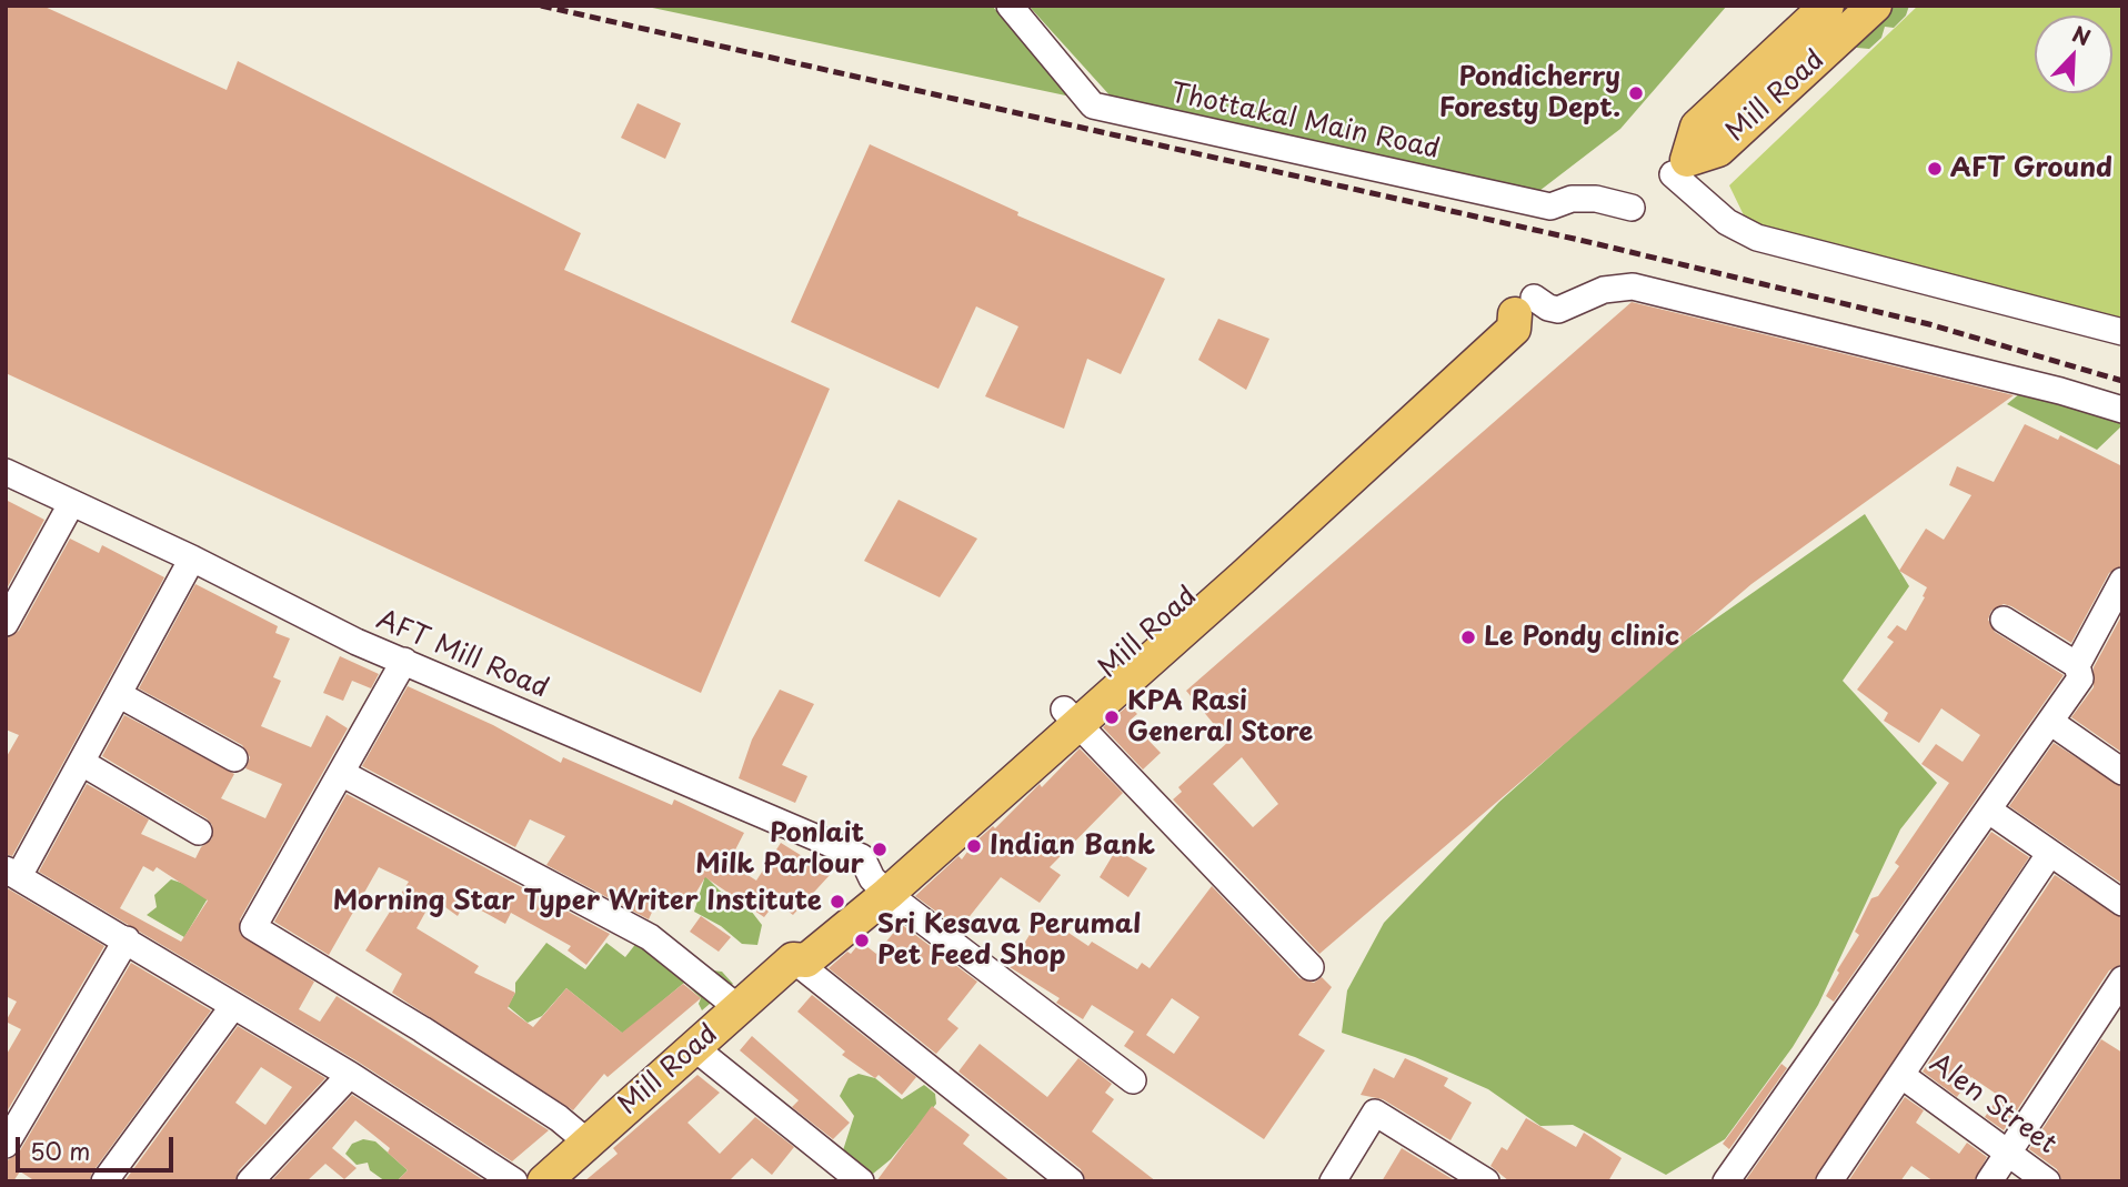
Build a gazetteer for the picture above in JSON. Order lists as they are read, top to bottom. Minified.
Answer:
{"streets":{"main road":["Mill Road"],"street":["Thottakal Main Road","AFT Mill Road","Alen Street"]},"crossings":[["Mill Road","AFT Mill Road"]],"places":["Pondicherry Foresty Dept.","AFT Ground","Le Pondy clinic","KPA Rasi General Store","Indian Bank","Ponlait Milk Parlour","Morning Star Typer Writer Institute","Sri Kesava Perumal Pet Feed Shop"],"scale_bar":"50 m","north":"top right"}
